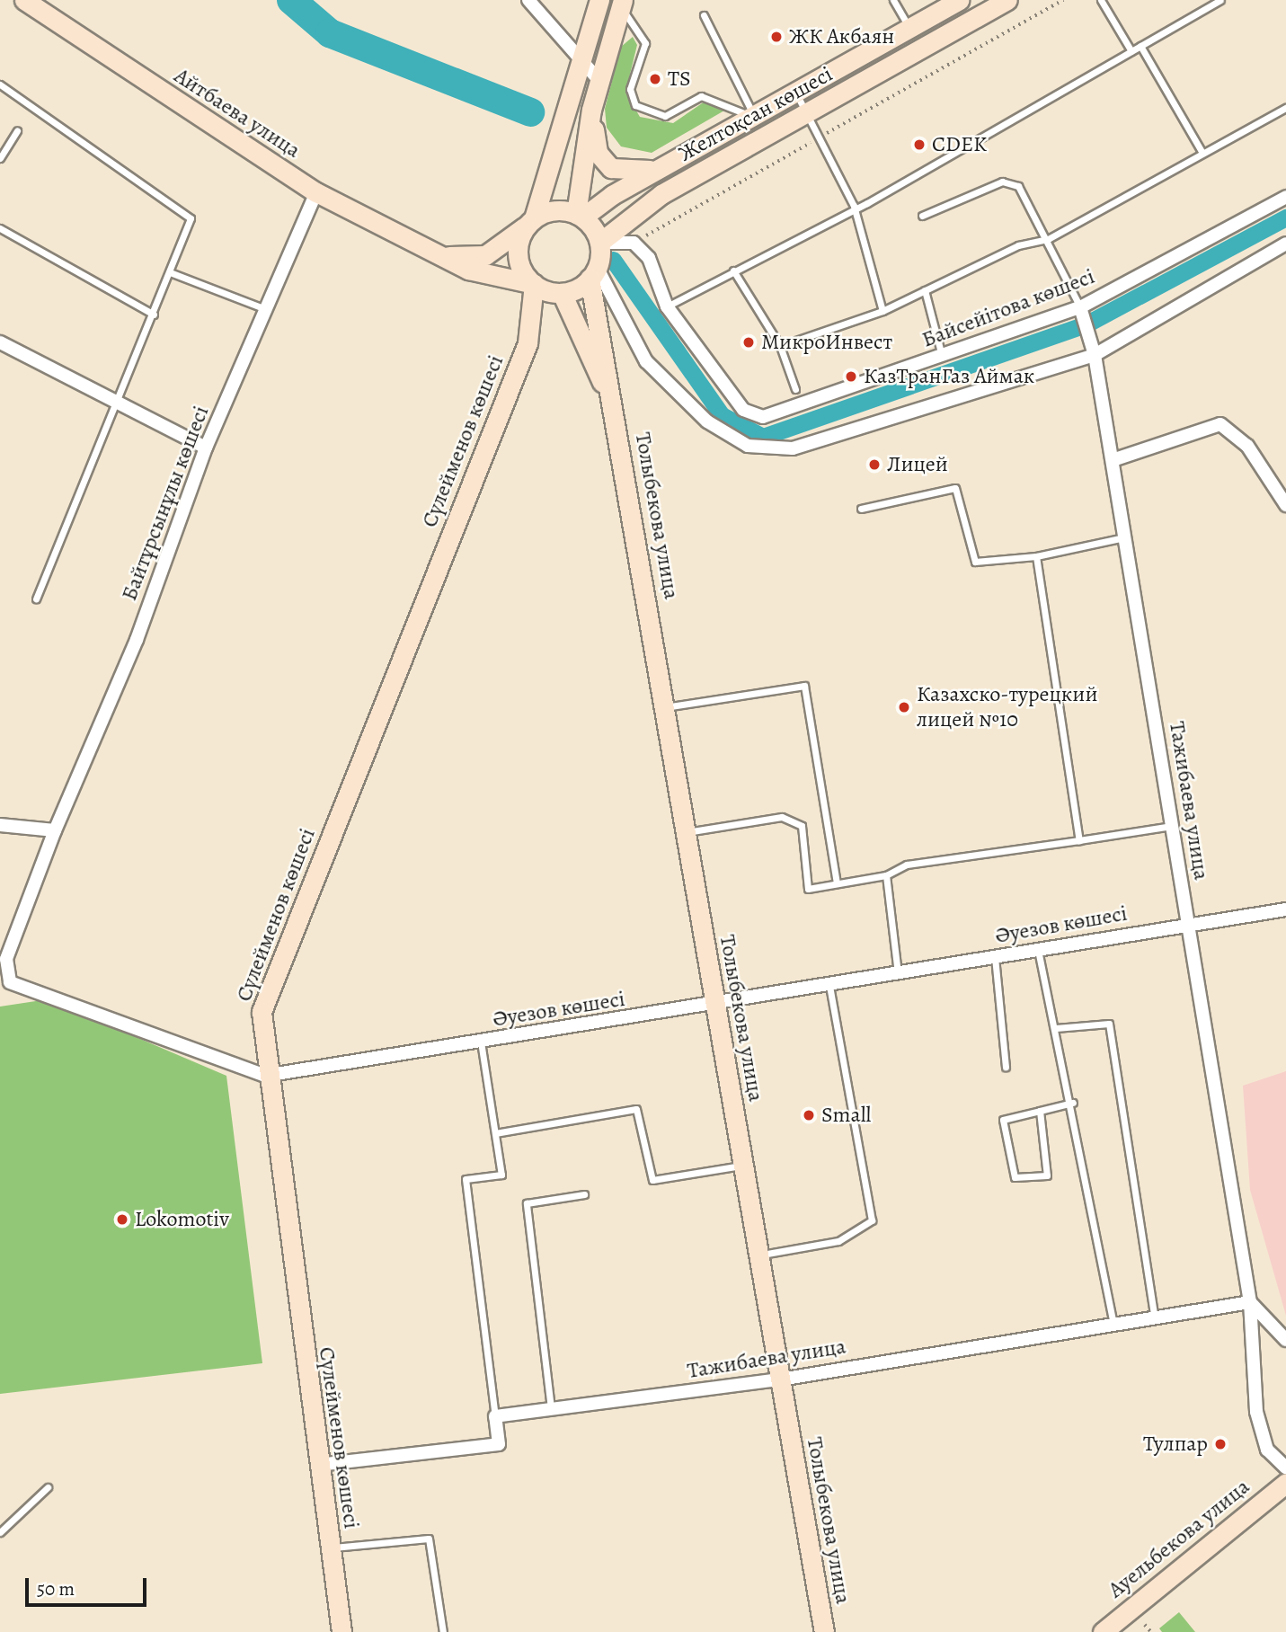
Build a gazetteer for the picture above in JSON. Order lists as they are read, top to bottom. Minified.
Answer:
{"streets":{"street":["Айтбаева улица","Желтоқсан көшесі","Байсейітова көшесі","Сүлейменов көшесі","Байтұрсынұлы көшесі","Толыбекова улица","Тажибаева улица","Әуезов көшесі","Ауельбекова улица"]},"crossings":[["Айтбаева улица","Байтұрсынұлы көшесі"],["Желтоқсан көшесі","Сүлейменов көшесі"],["Байсейітова көшесі","Тажибаева улица"],["Сүлейменов көшесі","Әуезов көшесі"],["Байтұрсынұлы көшесі","Әуезов көшесі"],["Толыбекова улица","Тажибаева улица"],["Толыбекова улица","Әуезов көшесі"],["Тажибаева улица","Әуезов көшесі"]],"places":["ЖК Акбаян","TS","CDEK","МикроИнвест","КазТранГаз Аймак","Лицей","Казахско-турецкий лицей №10","Small","Lokomotiv","Тулпар"],"scale_bar":"50 m"}
